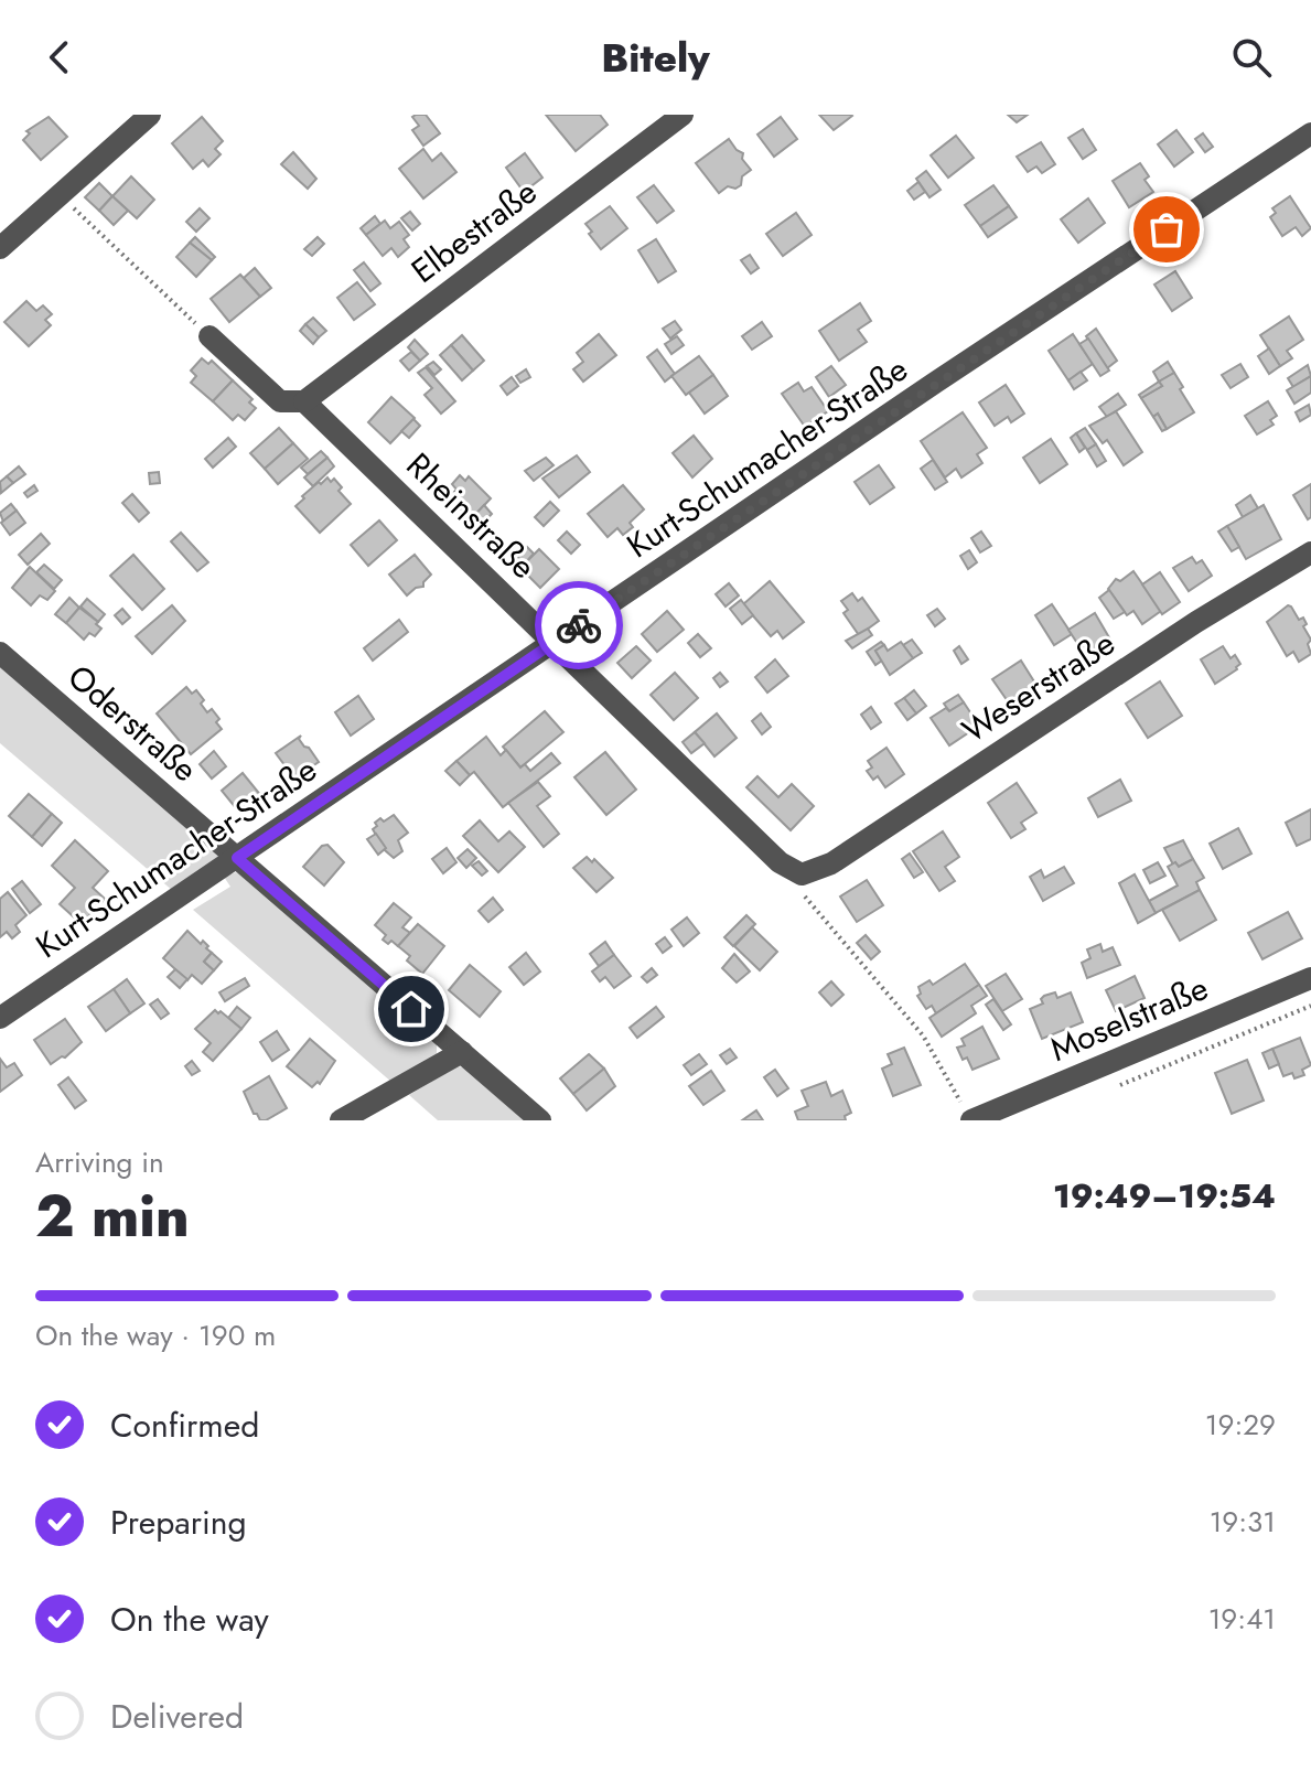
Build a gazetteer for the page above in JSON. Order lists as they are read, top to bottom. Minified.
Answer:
{"streets":{"street":["Elbestraße","Kurt-Schumacher-Straße","Rheinstraße","Weserstraße","Oderstraße","Moselstraße"]},"crossings":[["Elbestraße","Rheinstraße"],["Kurt-Schumacher-Straße","Rheinstraße"],["Kurt-Schumacher-Straße","Oderstraße"],["Rheinstraße","Weserstraße"]],"page":{"header":"Bitely","heading":["2 min","Arriving in","19:49–19:54"],"bar":"On the way · 190 m","list":[["Confirmed","19:29"],["Preparing","19:31"],["On the way","19:41"],"Delivered"]}}
